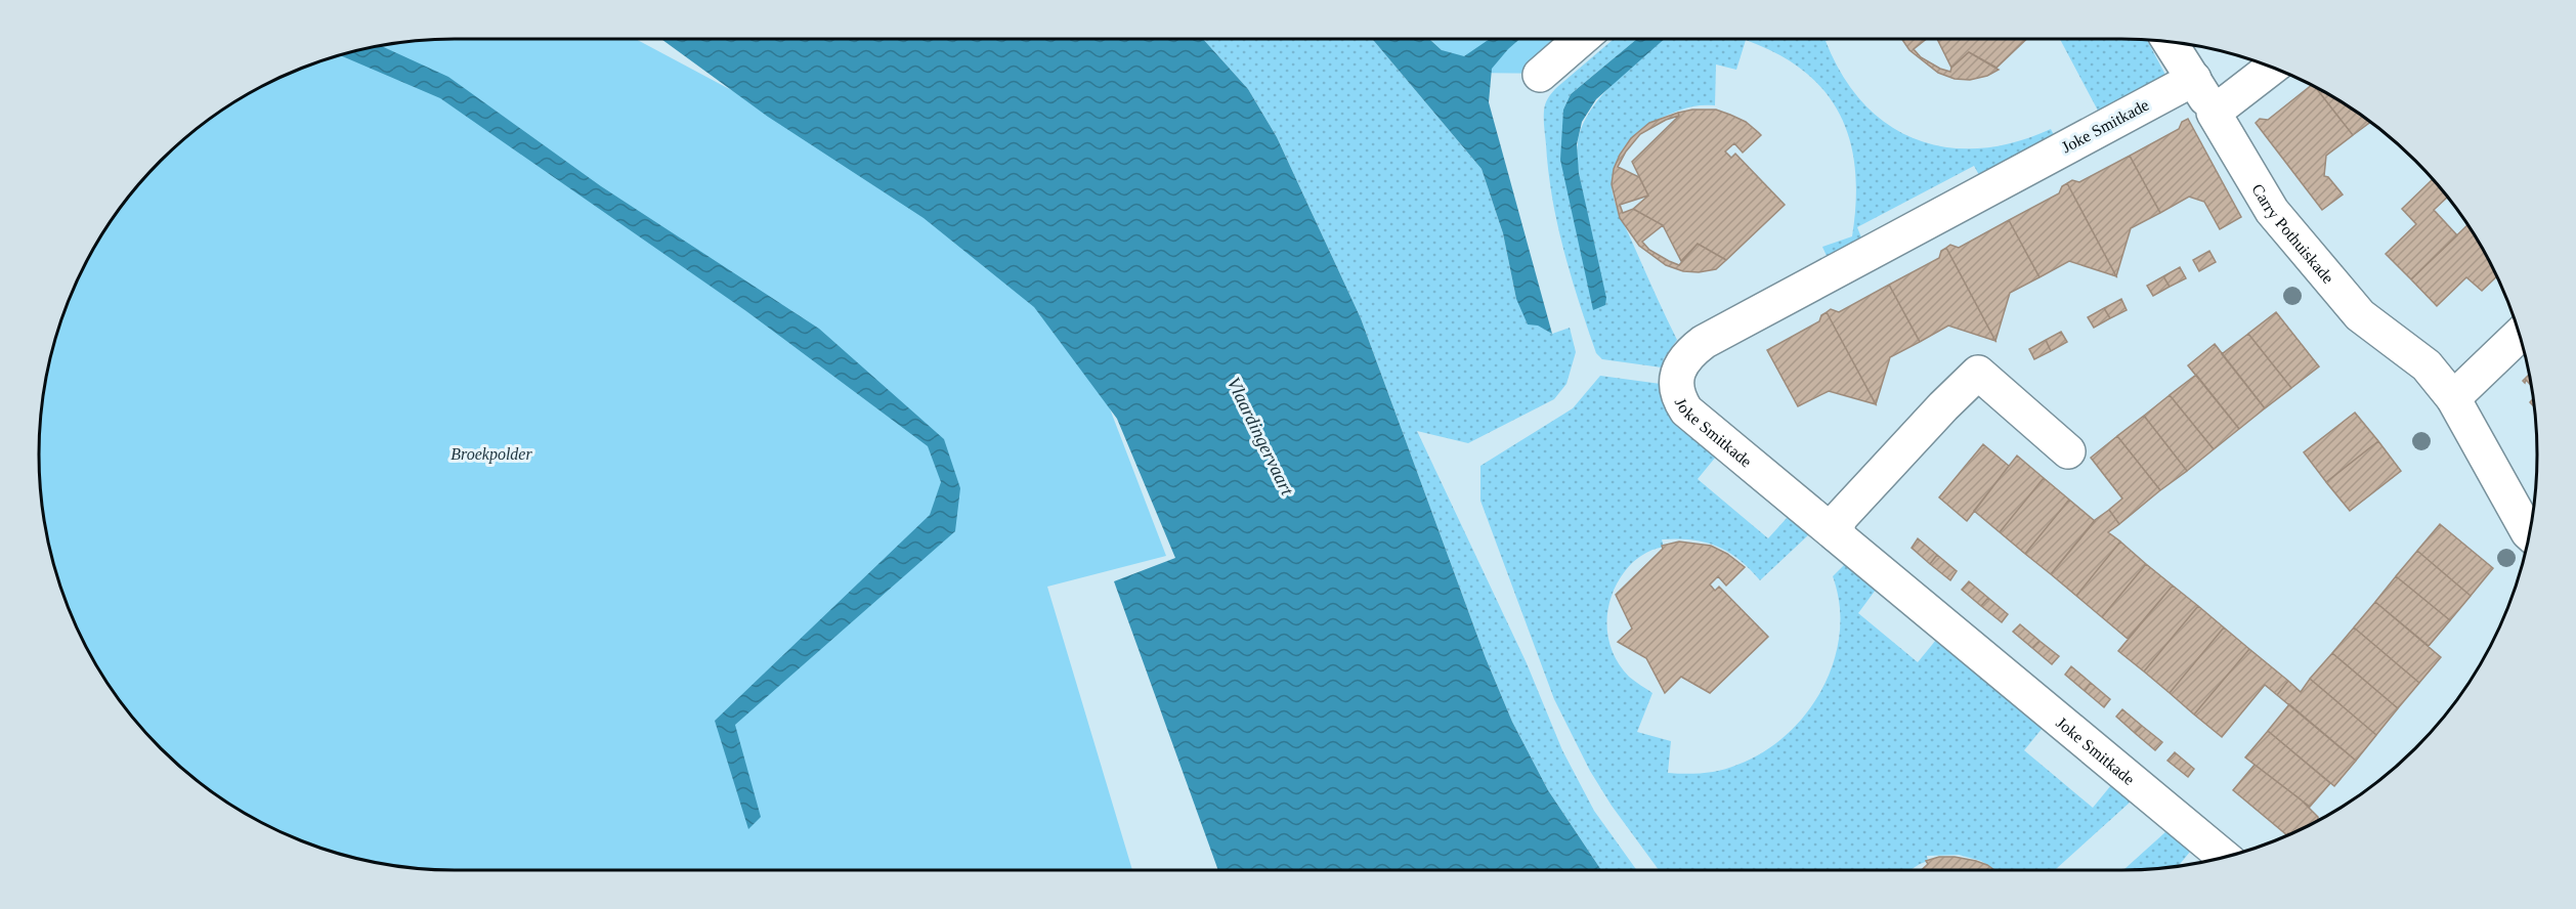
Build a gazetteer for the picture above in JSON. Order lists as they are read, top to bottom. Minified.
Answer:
{"streets":{"street":["Joke Smitkade","Carry Pothuiskade"]},"water":["Vlaardingervaart"],"parks":["Broekpolder"]}
